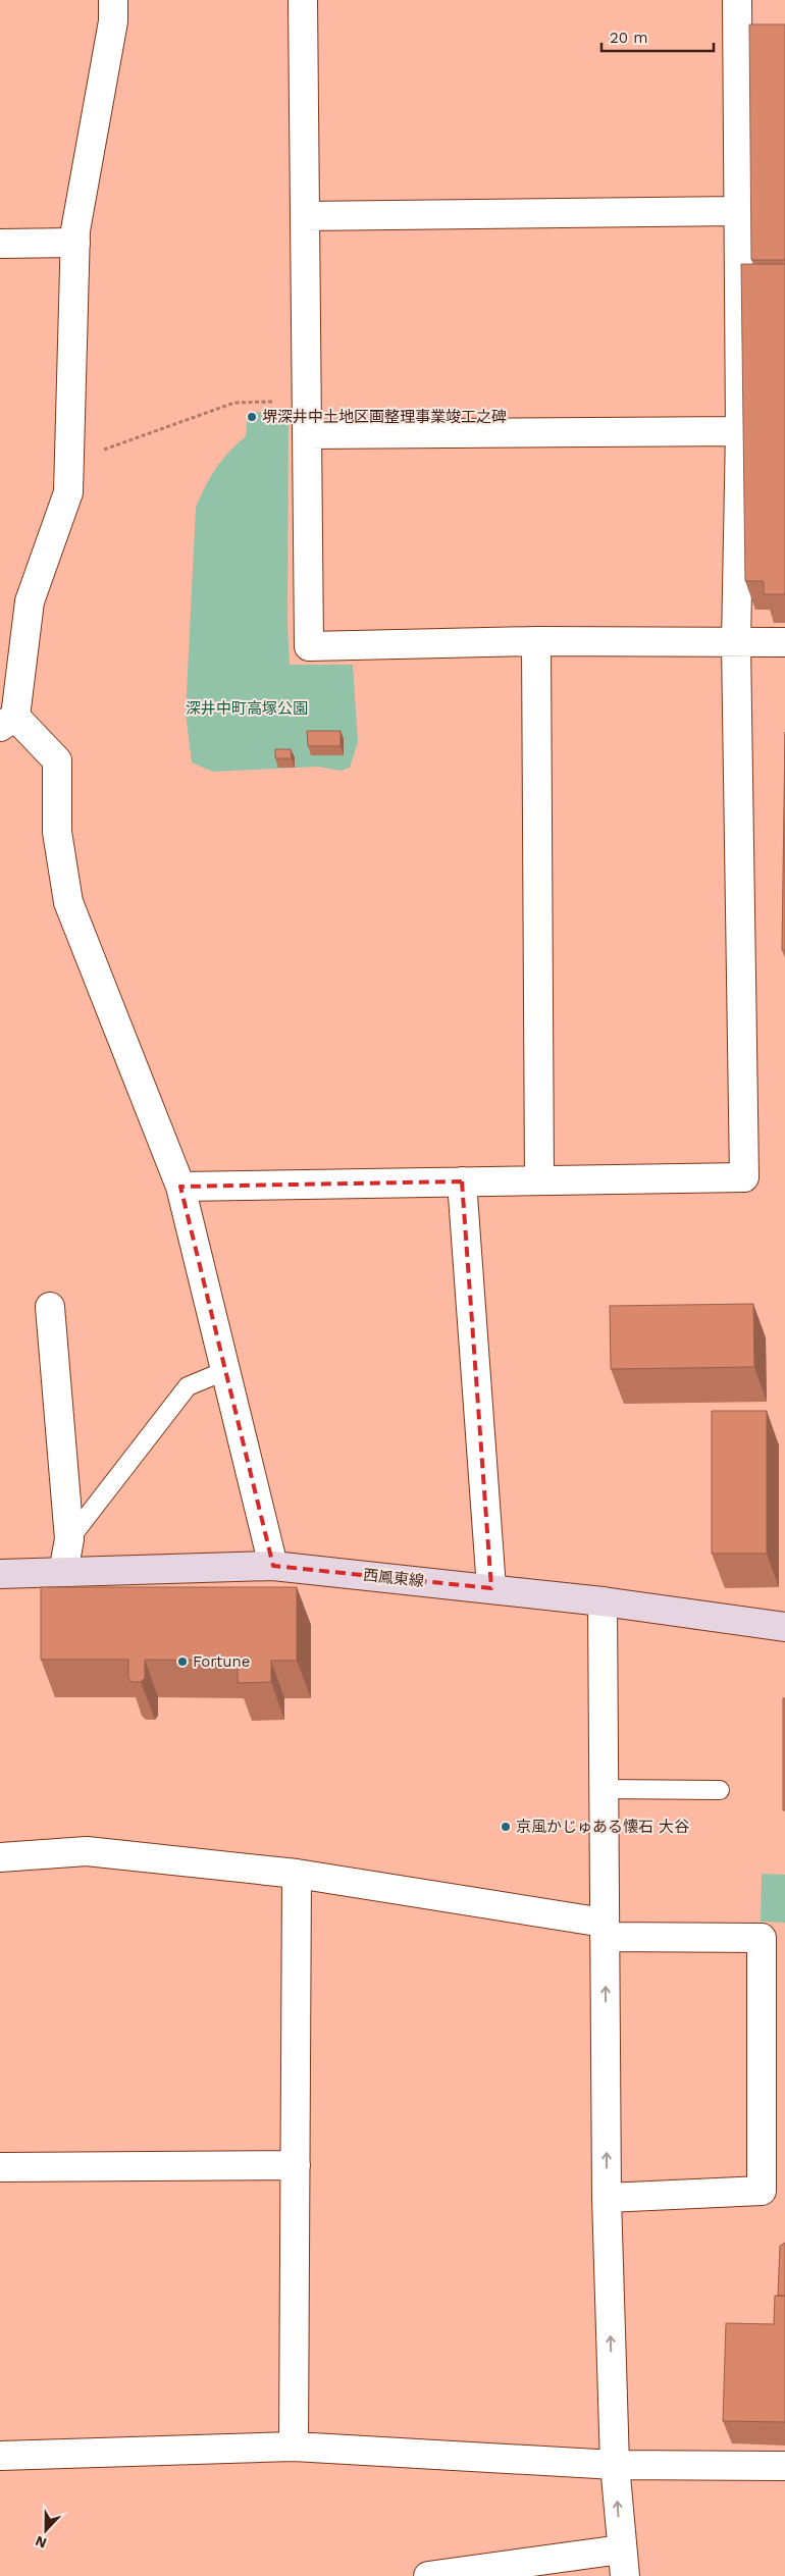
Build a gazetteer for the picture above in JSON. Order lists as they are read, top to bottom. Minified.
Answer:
{"streets":{"main road":["西鳳東線"]},"parks":["深井中町高塚公園"],"places":["堺深井中土地区画整理事業竣工之碑","Fortune","京風かじゅある懐石 大谷"],"scale_bar":"20 m","north":"bottom"}
